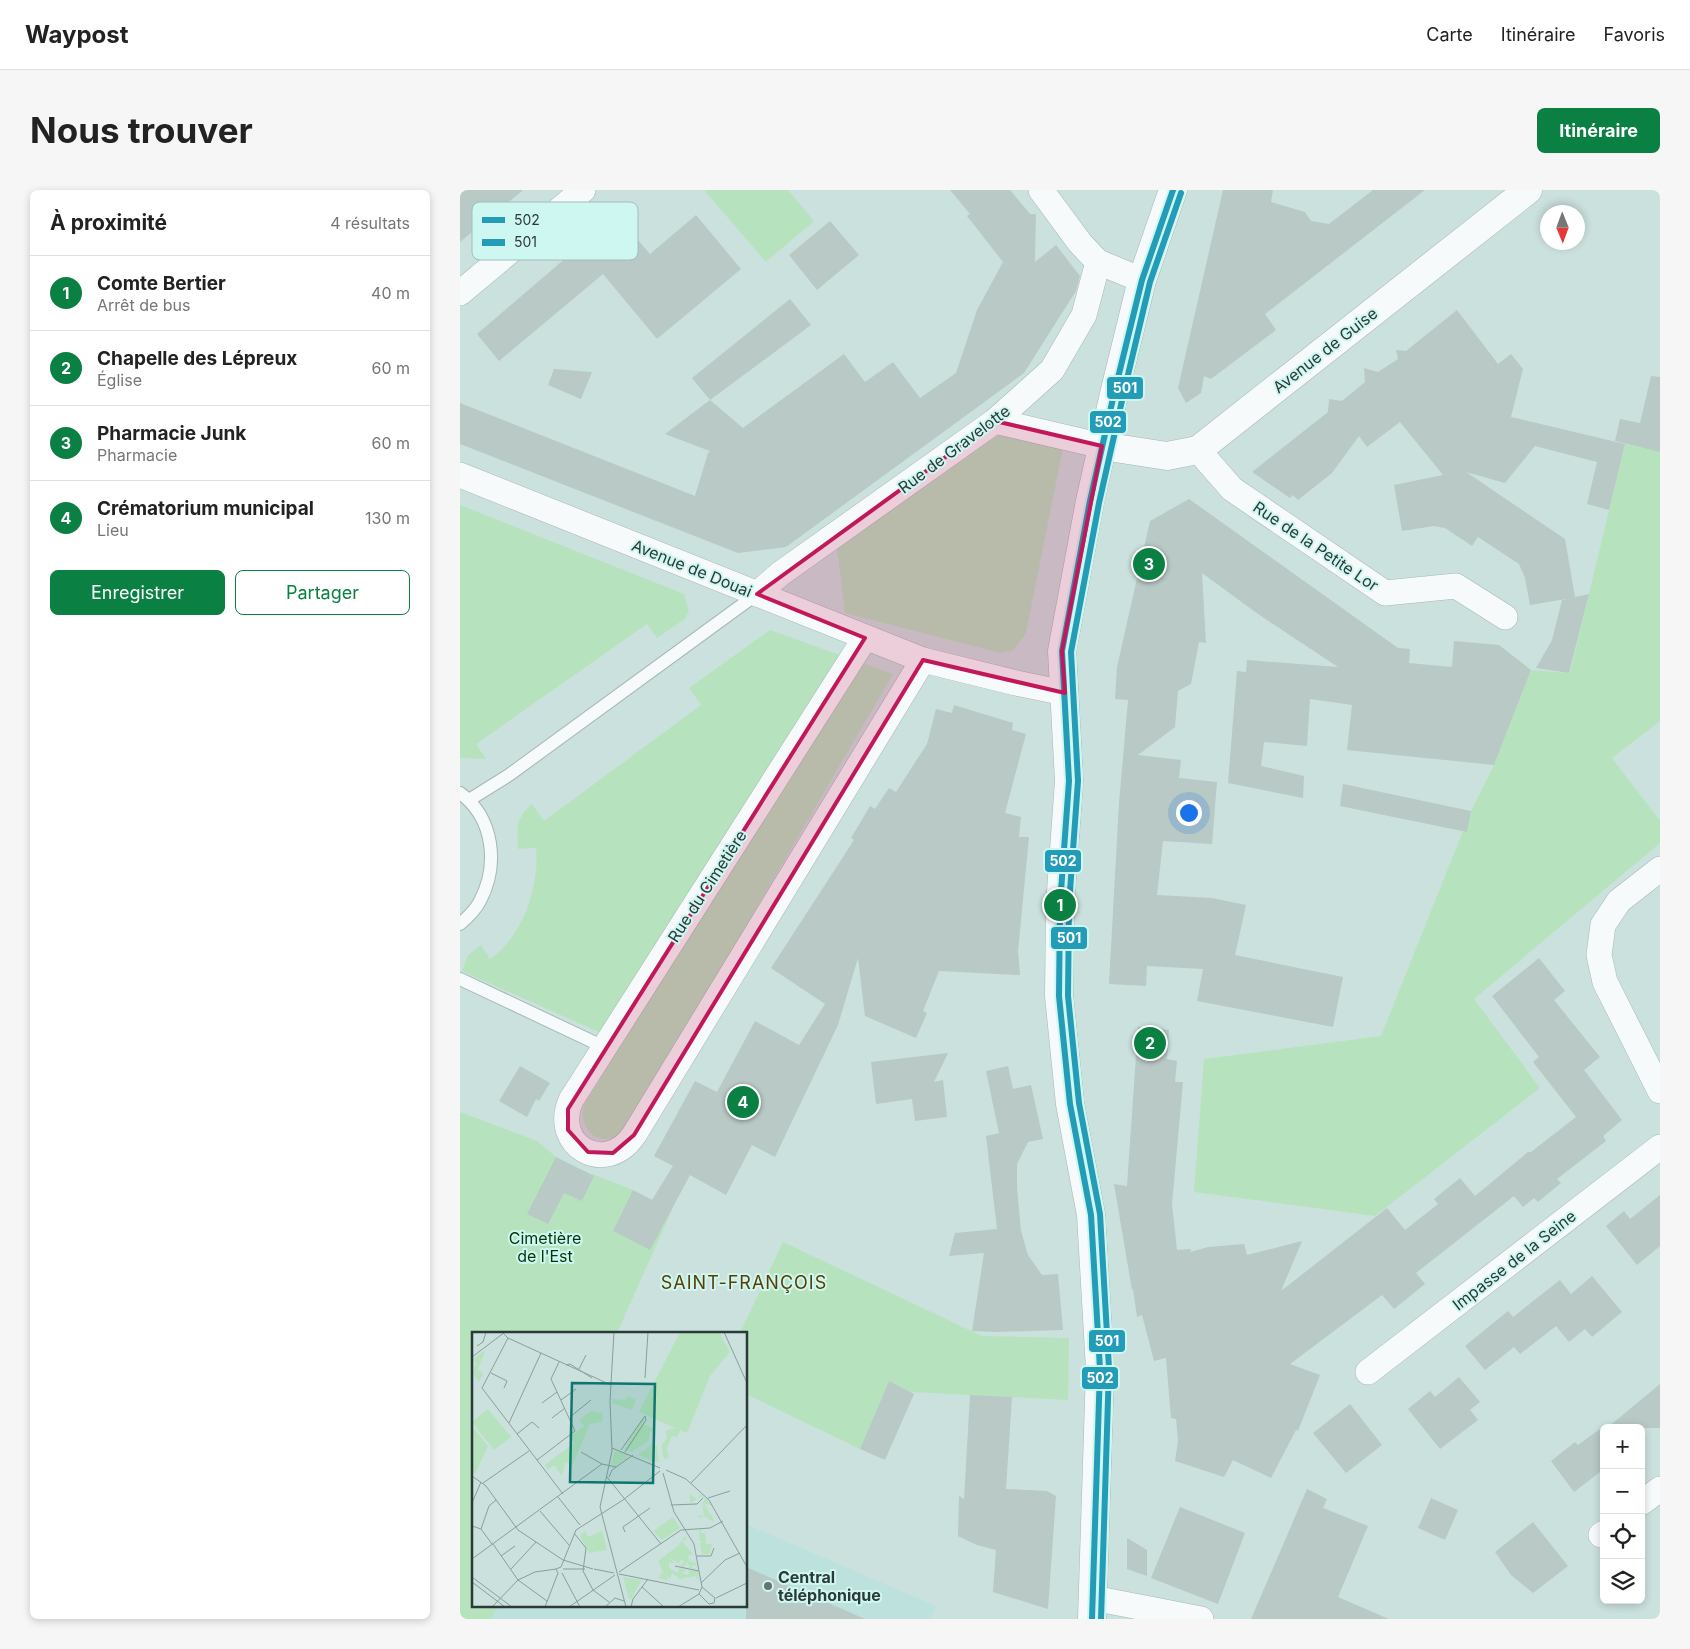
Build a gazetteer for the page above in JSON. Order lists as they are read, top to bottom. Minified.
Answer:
{"streets":{"main road":["Avenue de Guise"],"street":["Rue de Gravelotte","Rue de la Petite Lor","Avenue de Douai","Rue du Cimetière","Impasse de la Seine"]},"crossings":[["Avenue de Guise","Rue de la Petite Lor"],["Rue de Gravelotte","Avenue de Douai"],["Avenue de Douai","Rue du Cimetière"]],"districts":["SAINT-FRANÇOIS"],"parks":["Cimetière de l'Est"],"places":["Central téléphonique"],"lines":["transit line 502","transit line 501"],"legend":["502","501"],"north":"bottom","page":{"header":"Waypost","nav":["Carte","Itinéraire","Favoris"],"buttons":["Itinéraire",["Enregistrer","Partager"]],"title":"Nous trouver","heading":["À proximité","4 résultats"],"list":[{"mark":"1","name":"Comte Bertier","note":"Arrêt de bus","value":"40 m"},{"mark":"2","name":"Chapelle des Lépreux","note":"Église","value":"60 m"},{"mark":"3","name":"Pharmacie Junk","note":"Pharmacie","value":"60 m"},{"mark":"4","name":"Crématorium municipal","note":"Lieu","value":"130 m"}],"pins":["3","1","2","4"],"map_buttons":["+","−"]}}
